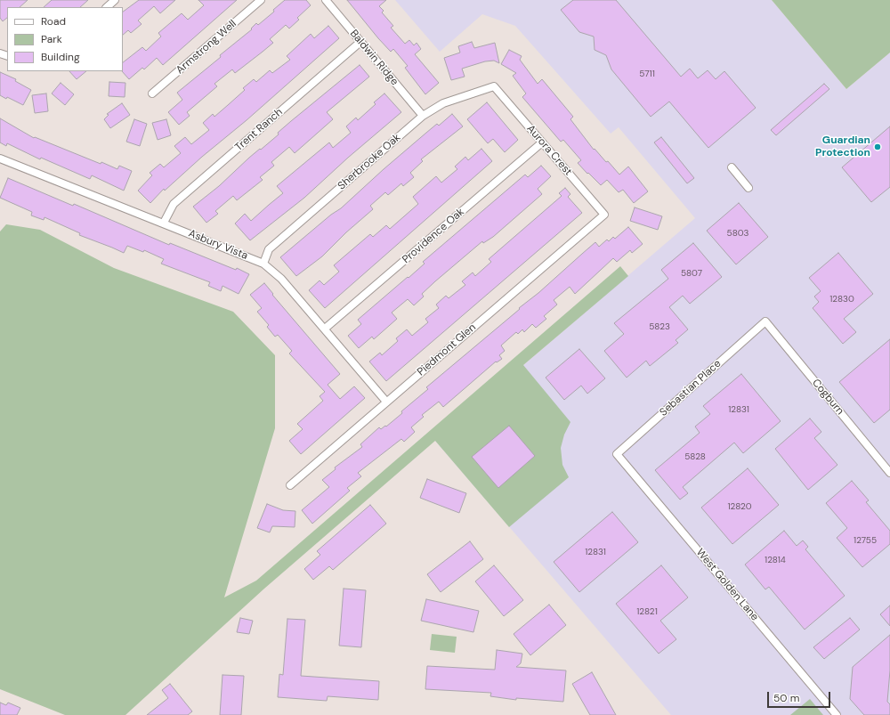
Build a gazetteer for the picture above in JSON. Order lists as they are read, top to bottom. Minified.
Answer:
{"streets":{"street":["Armstrong Well","Baldwin Ridge","Trent Ranch","Aurora Crest","Sherbrooke Oak","Providence Oak","Asbury Vista","Piedmont Glen","Sebastian Place","Cogburn","West Golden Lane"]},"crossings":[["Baldwin Ridge","Trent Ranch"],["Baldwin Ridge","Sherbrooke Oak"],["Trent Ranch","Asbury Vista"],["Aurora Crest","Sherbrooke Oak"],["Aurora Crest","Providence Oak"],["Aurora Crest","Piedmont Glen"],["Sherbrooke Oak","Asbury Vista"],["Providence Oak","Asbury Vista"],["Asbury Vista","Piedmont Glen"],["Sebastian Place","Cogburn"],["Sebastian Place","West Golden Lane"]],"places":["Guardian Protection"],"house_numbers":["5711","5803","5807","12830","5823","12831","5828","12820","12755","12831","12814","12821"],"legend":["Road","Park","Building"],"scale_bar":"50 m"}
